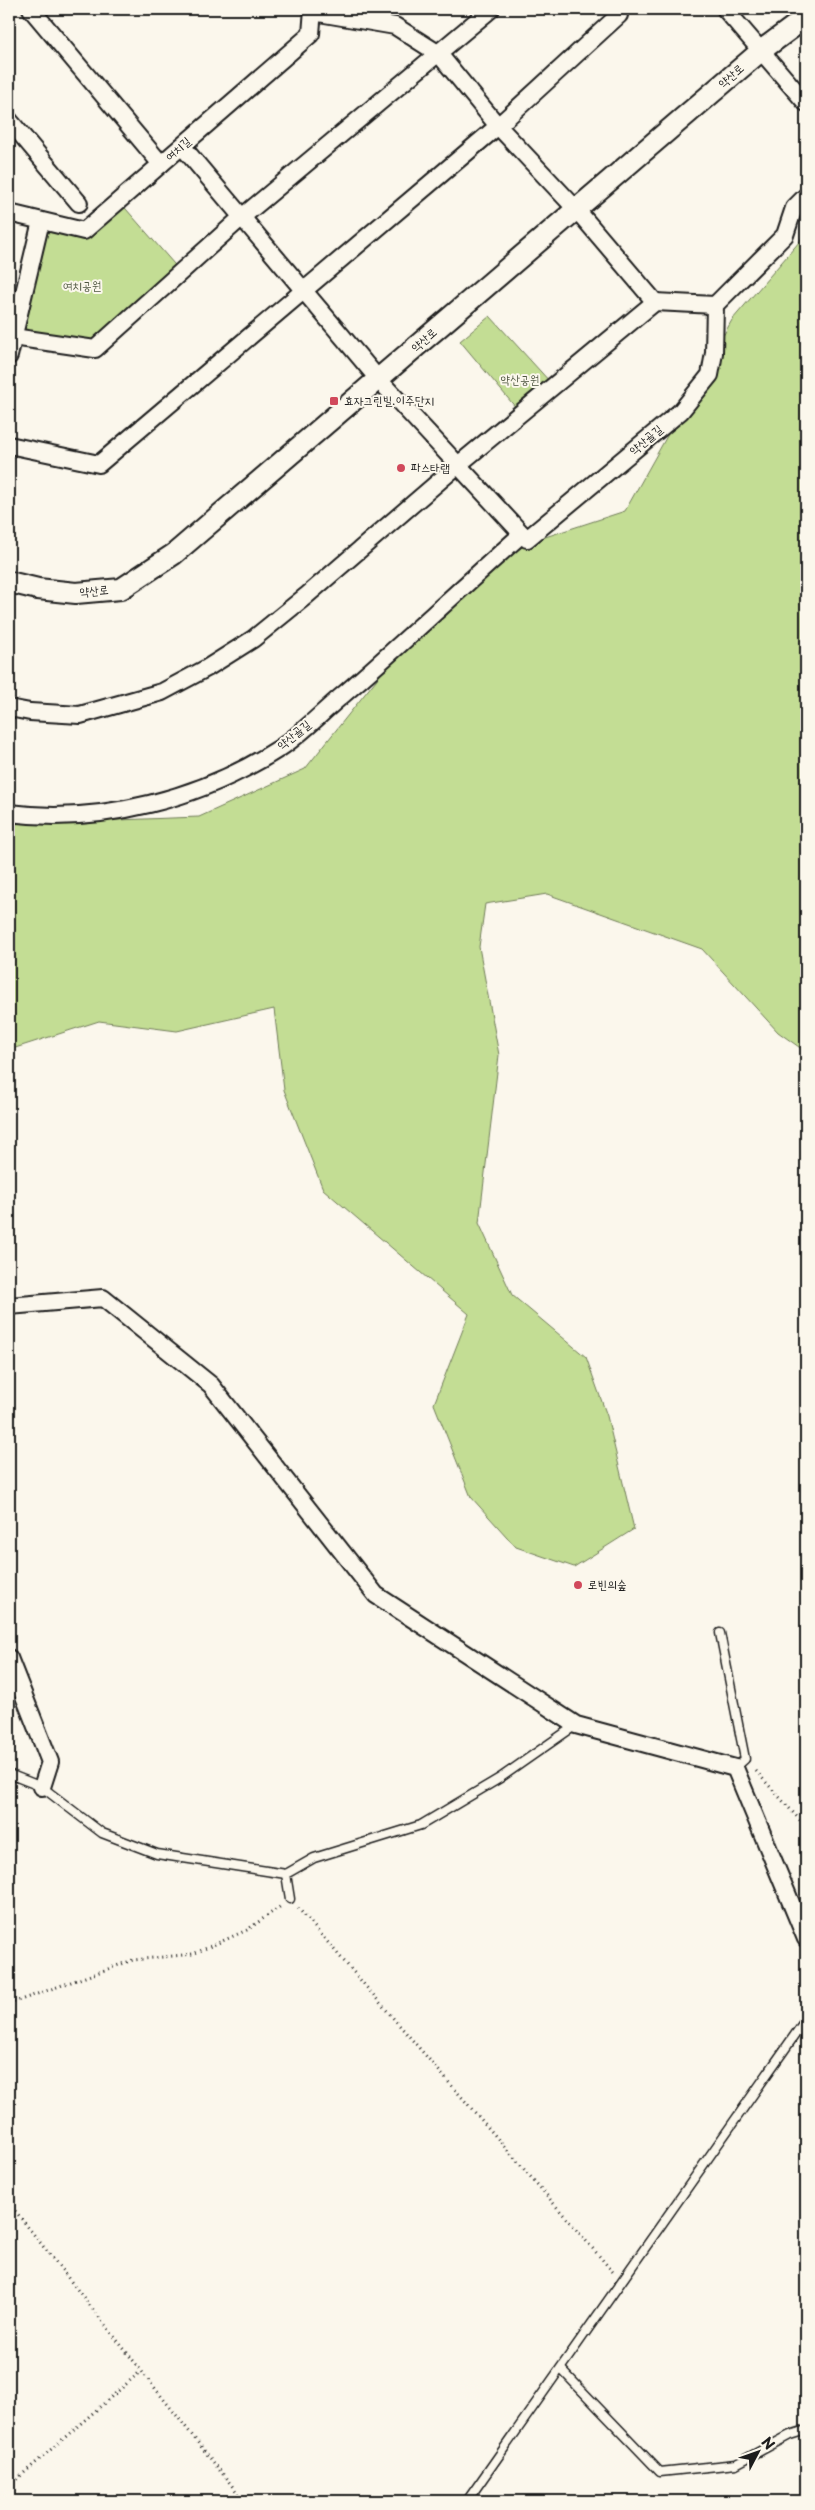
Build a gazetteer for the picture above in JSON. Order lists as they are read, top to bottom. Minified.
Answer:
{"streets":{"street":["약산로","여치길","약산골길"]},"parks":["여치공원","약산공원"],"places":{"transit":["효자그린빌.이주단지"],"other":["파스타랩","로빈의숲"]},"north":"top right"}
